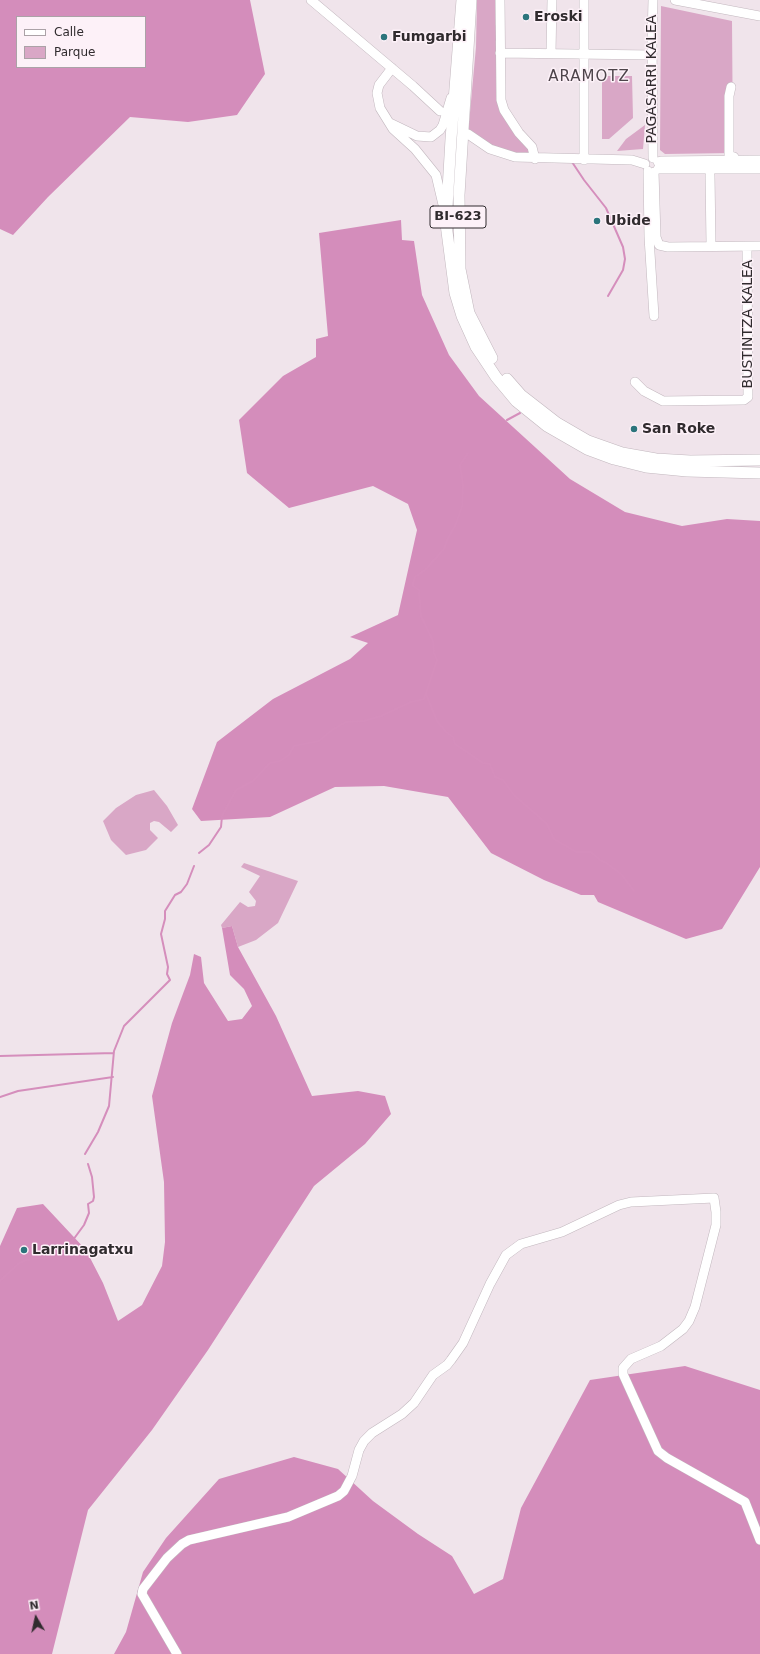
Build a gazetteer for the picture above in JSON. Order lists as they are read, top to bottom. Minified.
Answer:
{"streets":{"main road":["BI-623"],"street":["PAGASARRI KALEA","BUSTINTZA KALEA"]},"districts":["ARAMOTZ"],"places":["Eroski","Fumgarbi","Ubide","San Roke","Larrinagatxu"],"legend":["Calle","Parque"],"north":"top"}
